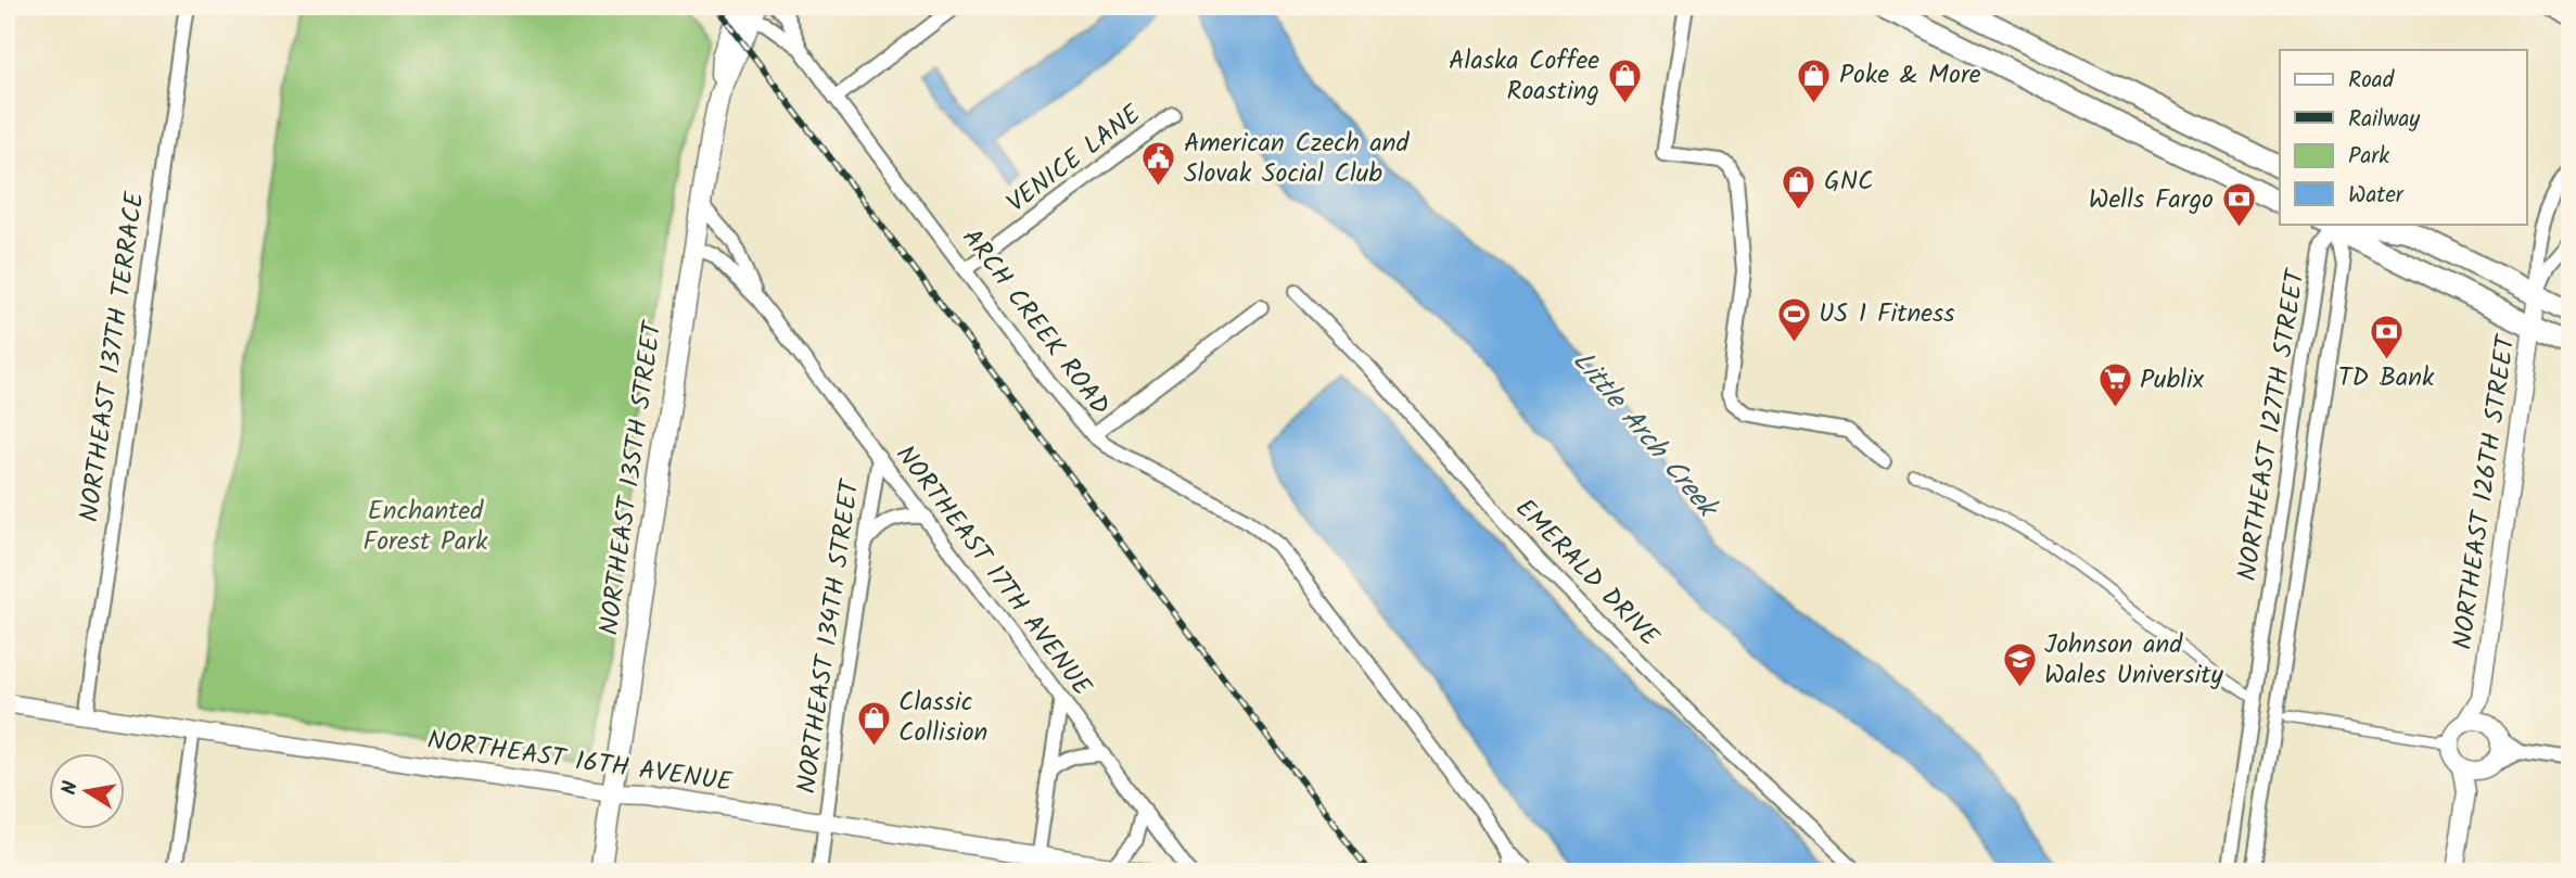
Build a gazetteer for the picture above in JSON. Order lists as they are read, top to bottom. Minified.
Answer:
{"streets":{"main road":["NORTHEAST 135TH STREET"],"street":["VENICE LANE","ARCH CREEK ROAD","NORTHEAST 137TH TERRACE","NORTHEAST 127TH STREET","NORTHEAST 126TH STREET","NORTHEAST 17TH AVENUE","EMERALD DRIVE","NORTHEAST 134TH STREET","NORTHEAST 16TH AVENUE"]},"crossings":[["VENICE LANE","ARCH CREEK ROAD"],["ARCH CREEK ROAD","NORTHEAST 135TH STREET"],["NORTHEAST 137TH TERRACE","NORTHEAST 16TH AVENUE"],["NORTHEAST 135TH STREET","NORTHEAST 17TH AVENUE"],["NORTHEAST 135TH STREET","NORTHEAST 16TH AVENUE"],["NORTHEAST 17TH AVENUE","NORTHEAST 134TH STREET"],["NORTHEAST 17TH AVENUE","NORTHEAST 16TH AVENUE"],["NORTHEAST 134TH STREET","NORTHEAST 16TH AVENUE"]],"water":["Little Arch Creek"],"parks":["Enchanted Forest Park"],"places":{"shop":["Poke & More","Alaska Coffee Roasting","GNC","Classic Collision"],"public building":["American Czech and Slovak Social Club"],"bank":["Wells Fargo","TD Bank"],"sports":["US 1 Fitness"],"supermarket":["Publix"],"school or university":["Johnson and Wales University"]},"legend":["Road","Railway","Park","Water"],"north":"left"}
